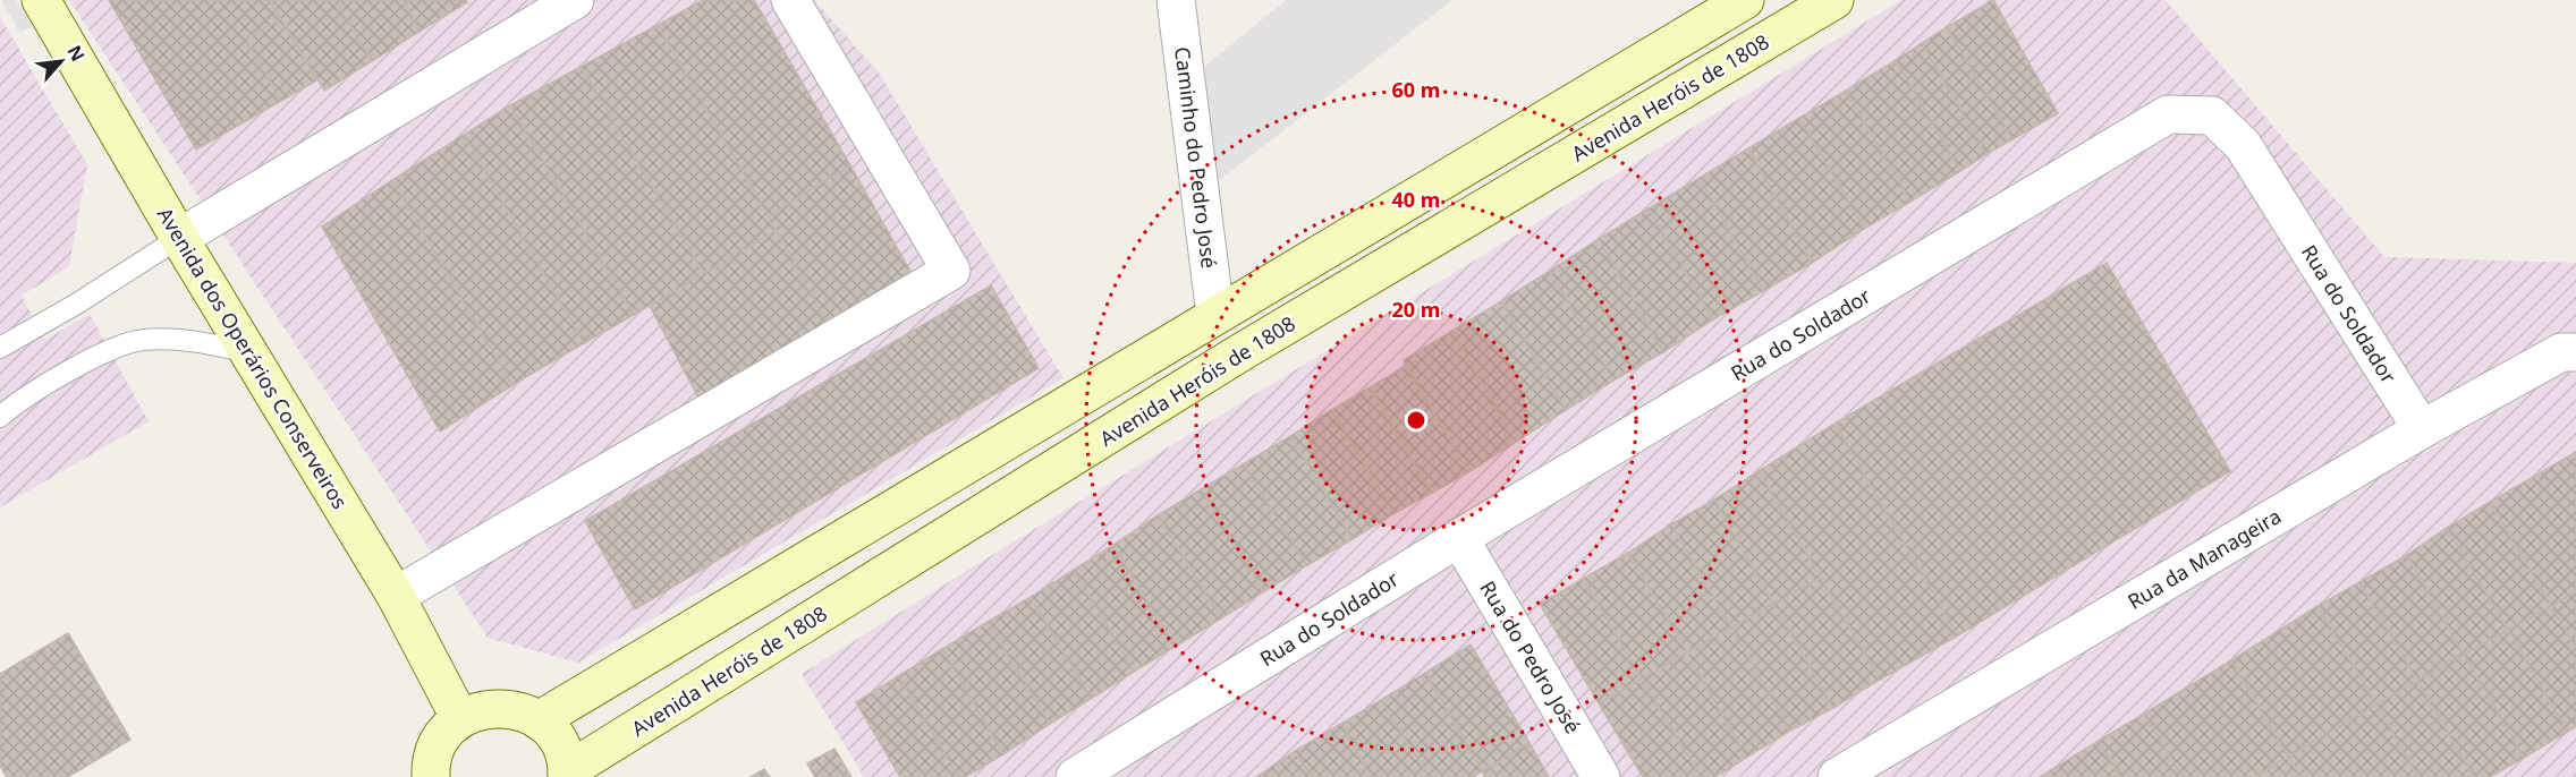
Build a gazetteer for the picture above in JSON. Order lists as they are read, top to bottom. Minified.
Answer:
{"streets":{"main road":["Avenida Heróis de 1808","Avenida dos Operários Conserveiros"],"street":["Caminho do Pedro José","Rua do Soldador","Rua da Manageira","Rua do Pedro José"]},"crossings":[["Rua do Soldador","Rua da Manageira"],["Rua do Soldador","Rua do Pedro José"]],"north":"top right","rings":["60 m","40 m","20 m"]}
